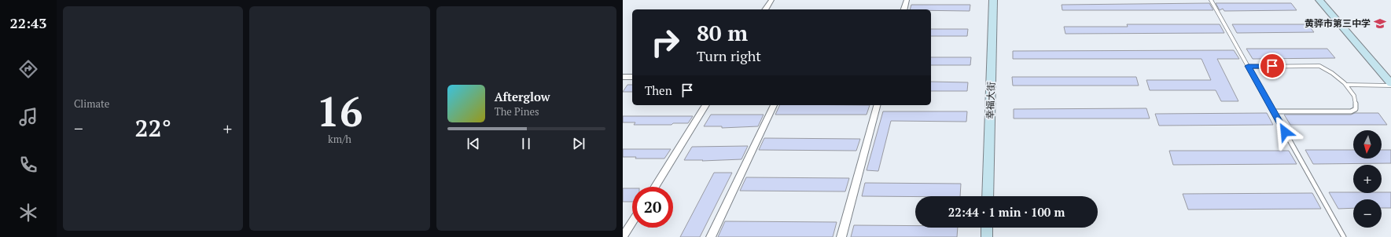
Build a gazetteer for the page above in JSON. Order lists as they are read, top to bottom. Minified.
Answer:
{"streets":{"street":["幸福大街"]},"places":{"school or university":["黄骅市第三中学"]},"north":"bottom","page":{"tabs":"22:43","tile":["Climate",["16","km/h"]],"turn":["80 m","Turn right"],"then":"Then","song":["Afterglow","The Pines"],"heat":["−","22°","+"],"map_buttons":["+","−"],"limit":"20","trip":"22:44 · 1 min · 100 m"}}
